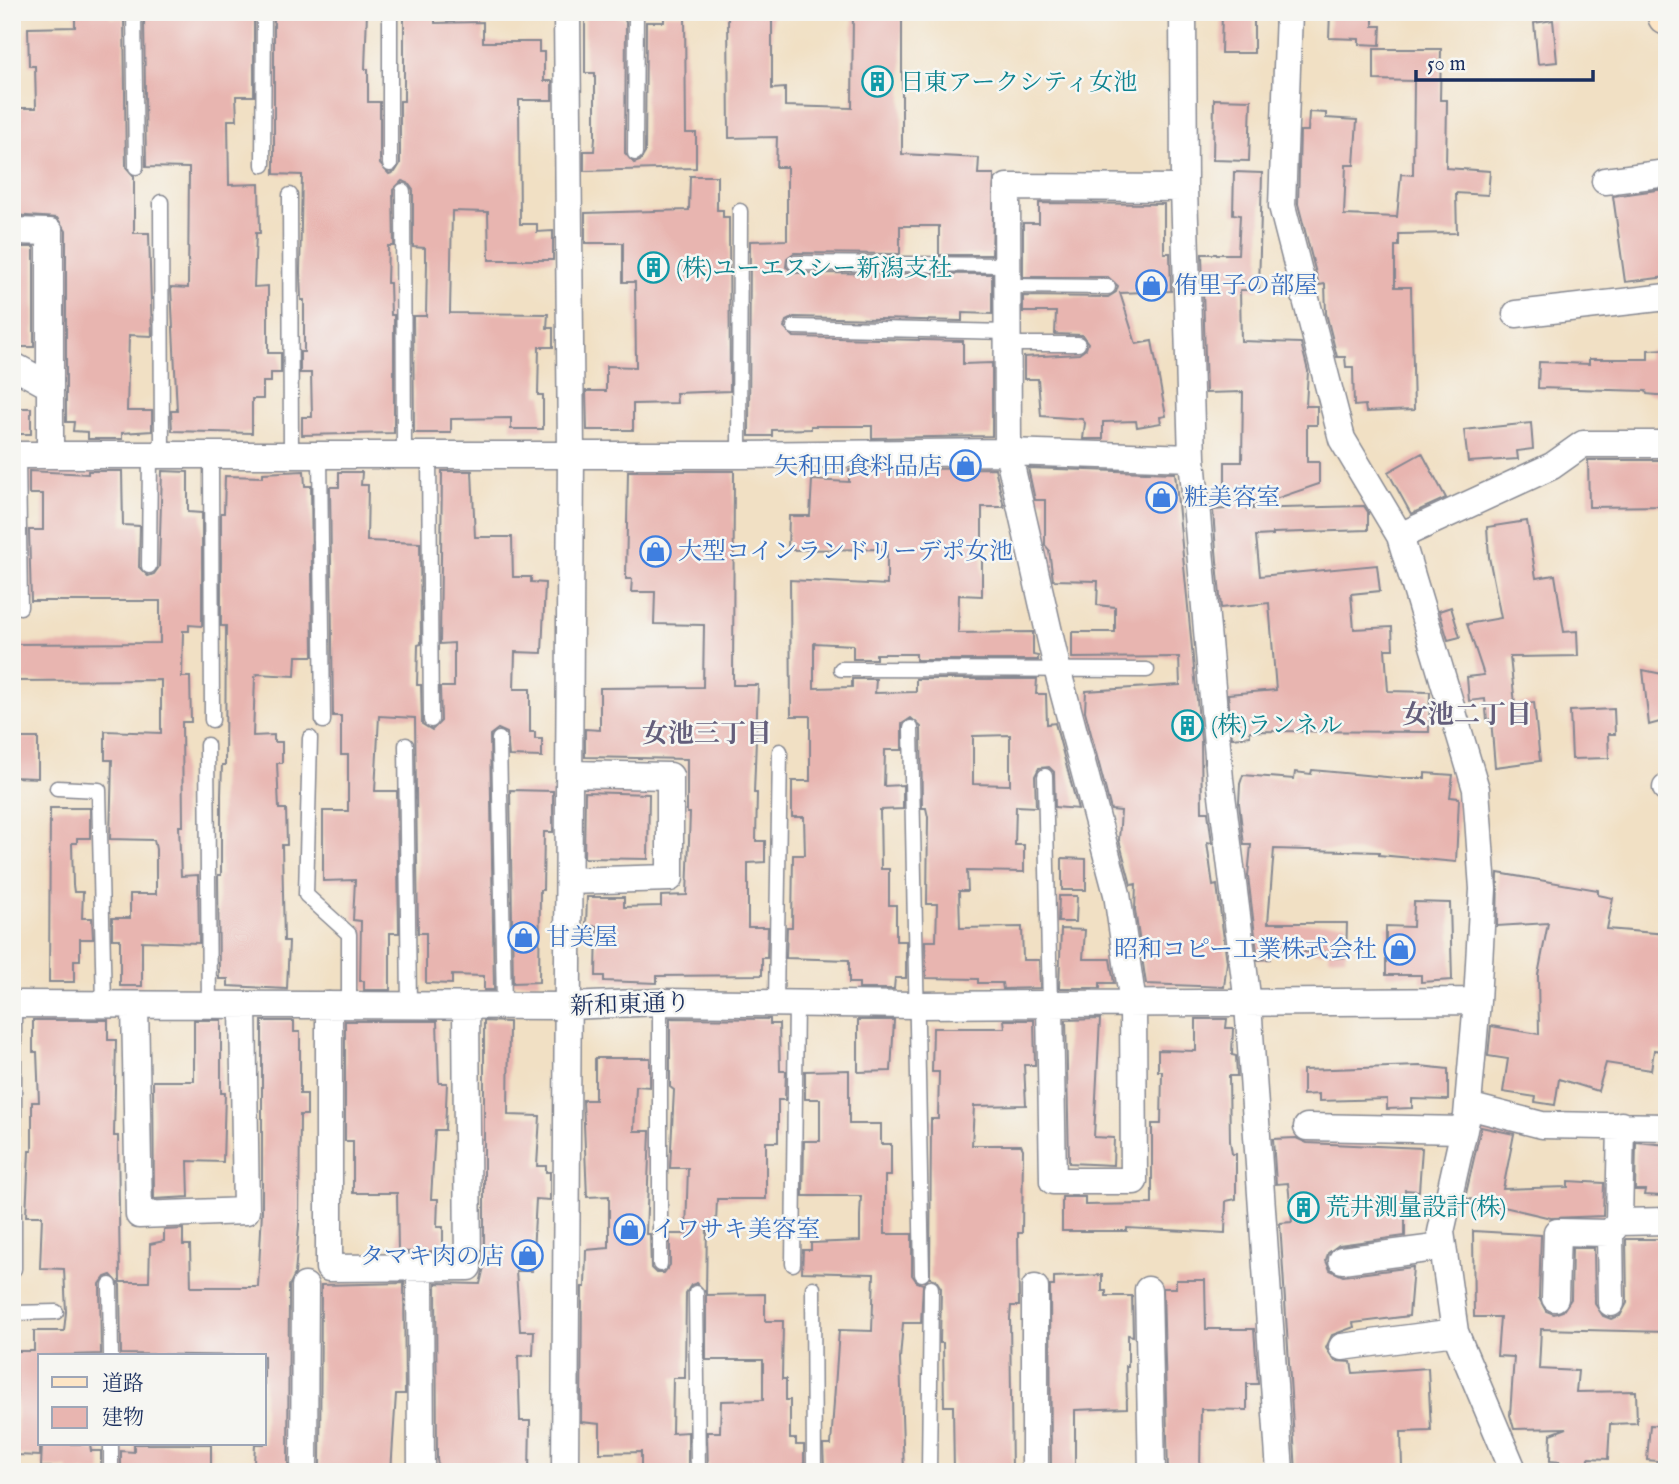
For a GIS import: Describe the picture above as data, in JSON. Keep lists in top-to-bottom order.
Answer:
{
  "streets": {
    "street": ["新和東通り"]
  },
  "districts": ["女池二丁目", "女池三丁目"],
  "places": {
    "building": [
      "日東アークシティ女池",
      "(株)ユーエスシー新潟支社",
      "(株)ランネル",
      "荒井測量設計(株)"
    ],
    "shop": [
      "侑里子の部屋",
      "矢和田食料品店",
      "粧美容室",
      "大型コインランドリーデポ女池",
      "甘美屋",
      "昭和コピー工業株式会社",
      "イワサキ美容室",
      "タマキ肉の店"
    ]
  },
  "legend": ["道路", "建物"],
  "scale_bar": "50 m"
}
